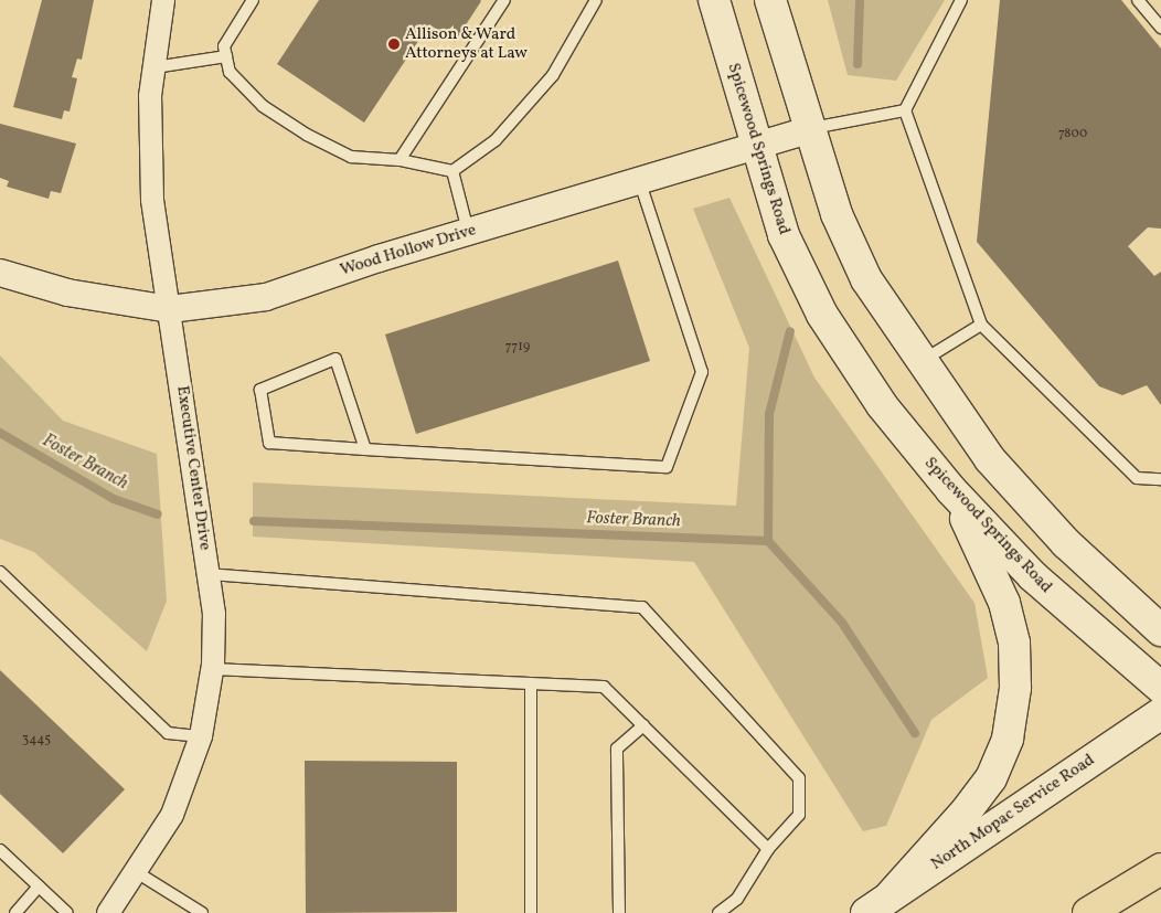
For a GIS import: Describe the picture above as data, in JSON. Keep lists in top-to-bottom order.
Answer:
{
  "streets": {
    "main road": ["Spicewood Springs Road", "North Mopac Service Road"],
    "street": ["Wood Hollow Drive", "Executive Center Drive"]
  },
  "crossings": [
    ["Spicewood Springs Road", "Wood Hollow Drive"],
    ["Wood Hollow Drive", "Executive Center Drive"]
  ],
  "water": ["Foster Branch"],
  "places": ["Allison & Ward Attorneys at Law"],
  "house_numbers": ["7800", "7719", "3445"]
}
